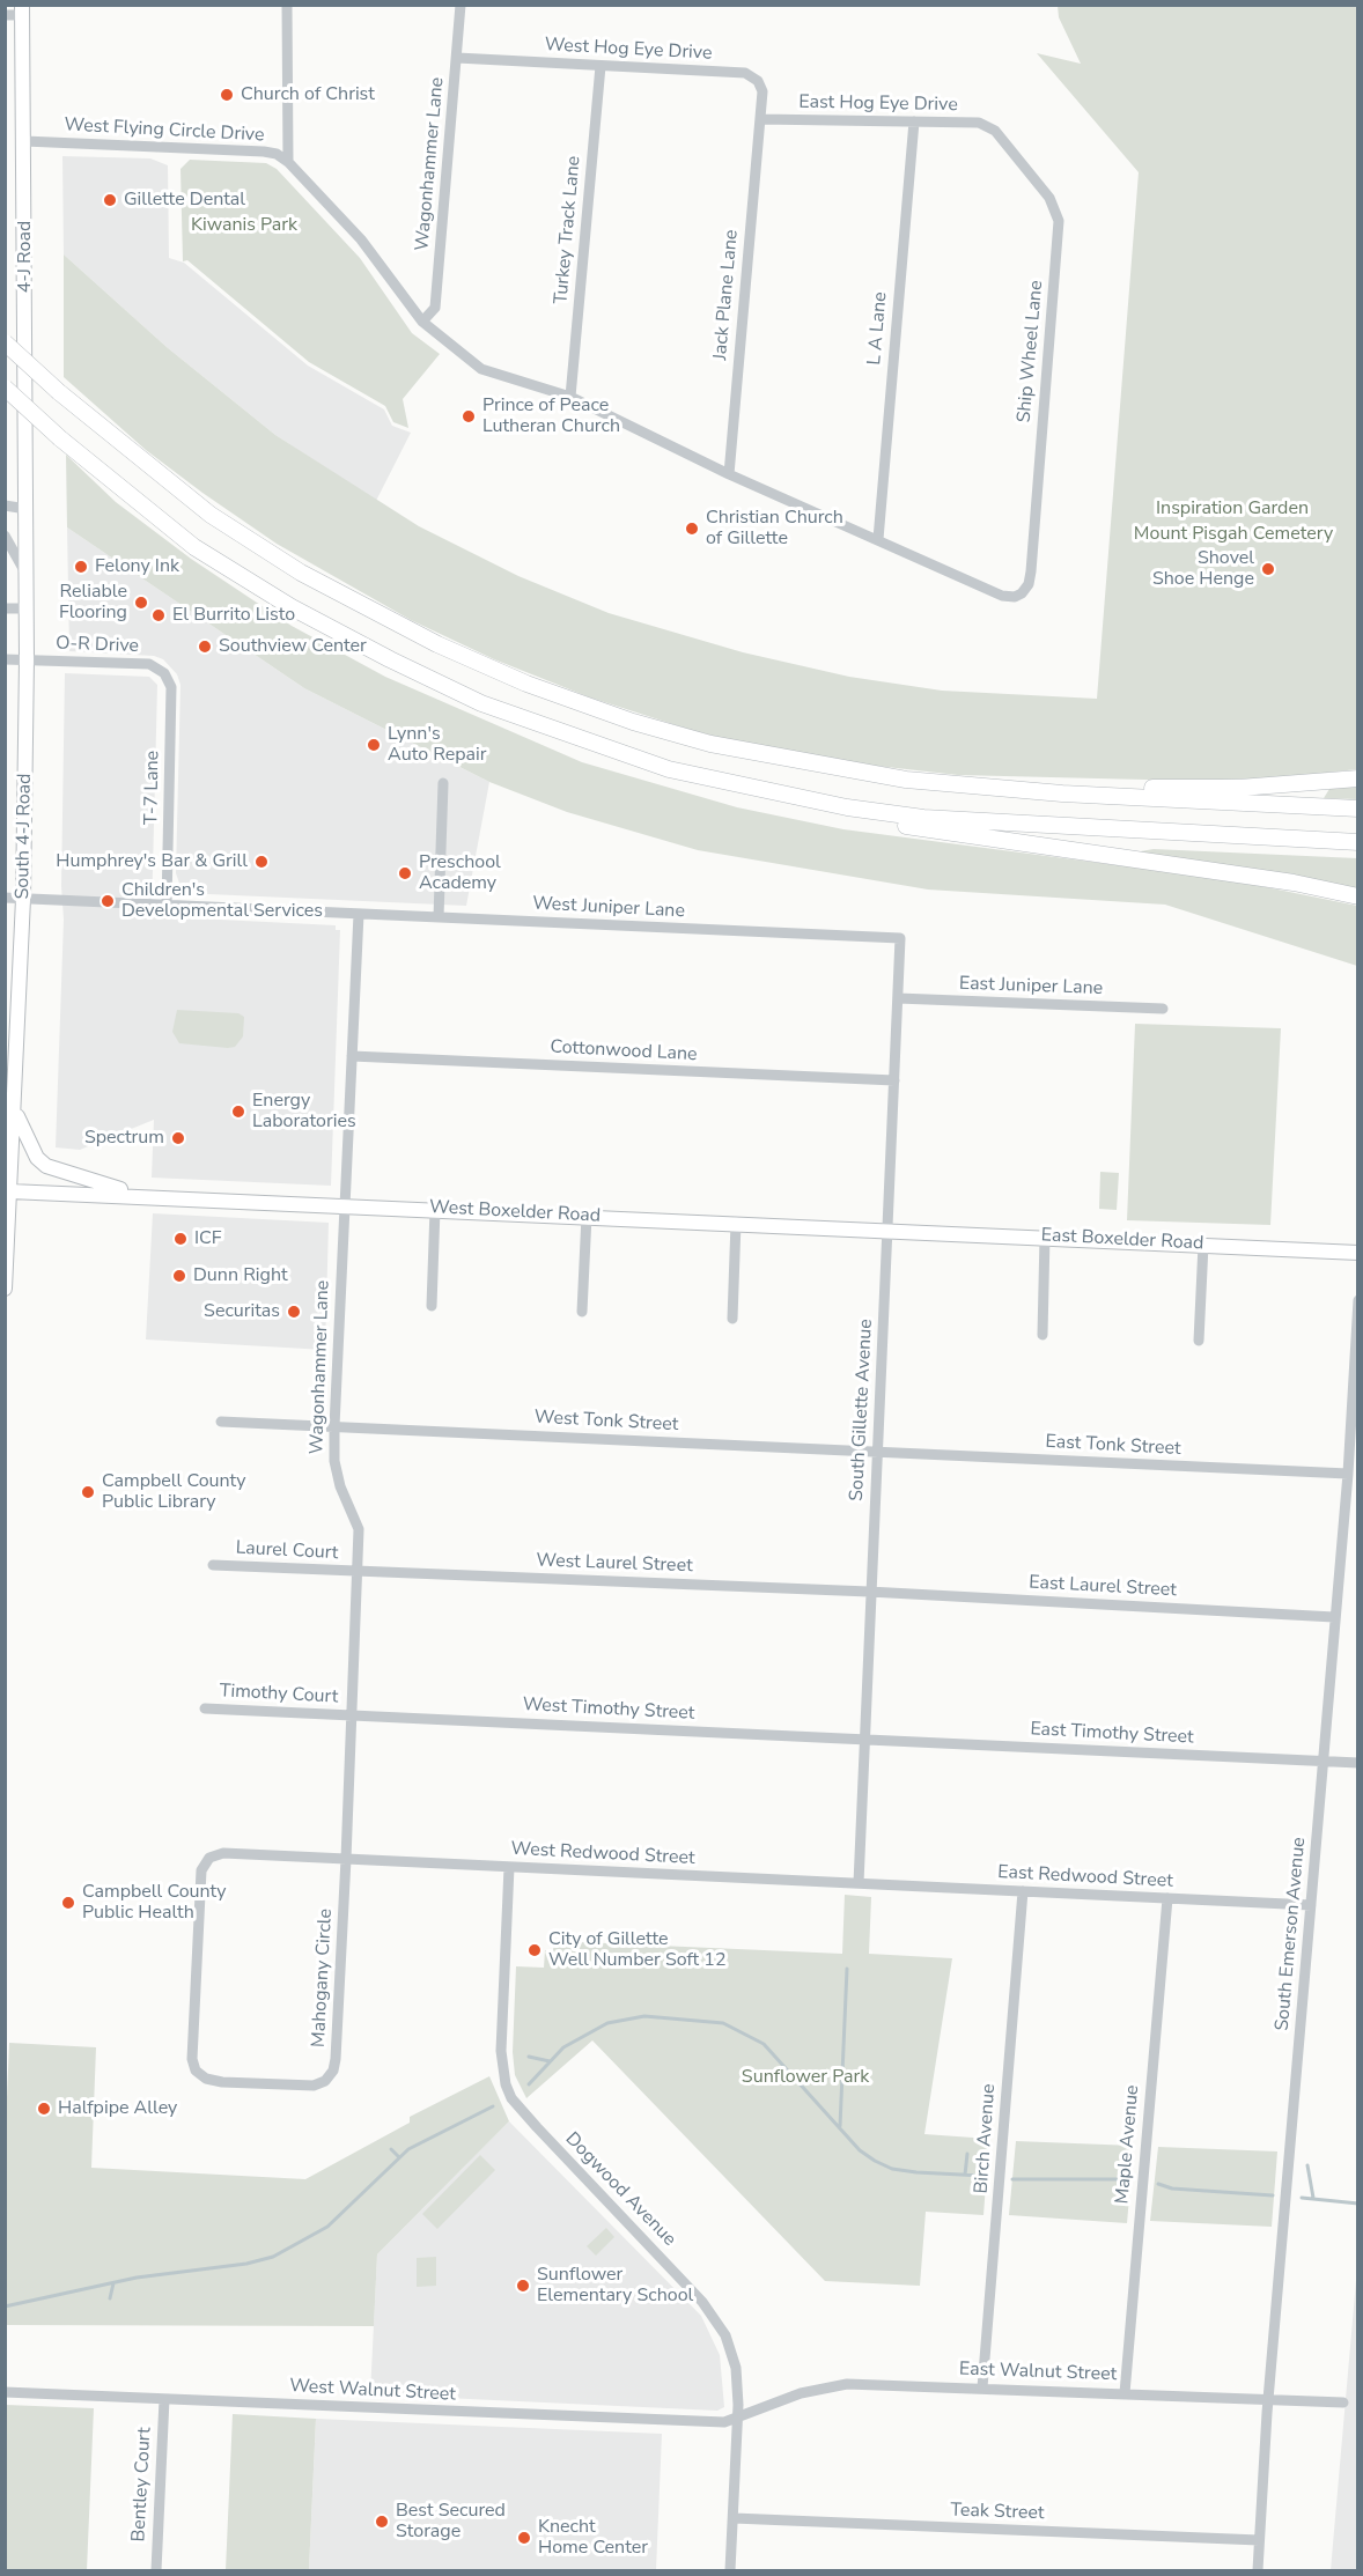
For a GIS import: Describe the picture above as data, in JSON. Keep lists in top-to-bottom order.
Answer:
{
  "streets": {
    "main road": [
      "4-J Road",
      "South 4-J Road",
      "West Boxelder Road",
      "East Boxelder Road"
    ],
    "street": [
      "West Hog Eye Drive",
      "East Hog Eye Drive",
      "West Flying Circle Drive",
      "Wagonhammer Lane",
      "Turkey Track Lane",
      "Jack Plane Lane",
      "L A Lane",
      "Ship Wheel Lane",
      "O-R Drive",
      "T-7 Lane",
      "West Juniper Lane",
      "East Juniper Lane",
      "Cottonwood Lane",
      "South Gillette Avenue",
      "West Tonk Street",
      "East Tonk Street",
      "Laurel Court",
      "West Laurel Street",
      "East Laurel Street",
      "Timothy Court",
      "West Timothy Street",
      "East Timothy Street",
      "West Redwood Street",
      "East Redwood Street",
      "South Emerson Avenue",
      "Mahogany Circle",
      "Birch Avenue",
      "Maple Avenue",
      "Dogwood Avenue",
      "East Walnut Street",
      "West Walnut Street",
      "Bentley Court",
      "Teak Street"
    ]
  },
  "crossings": [
    ["West Hog Eye Drive", "East Hog Eye Drive"],
    ["West Hog Eye Drive", "Wagonhammer Lane"],
    ["West Hog Eye Drive", "Turkey Track Lane"],
    ["West Hog Eye Drive", "Jack Plane Lane"],
    ["East Hog Eye Drive", "Jack Plane Lane"],
    ["East Hog Eye Drive", "L A Lane"],
    ["East Hog Eye Drive", "Ship Wheel Lane"],
    ["West Flying Circle Drive", "Wagonhammer Lane"],
    ["West Flying Circle Drive", "Turkey Track Lane"],
    ["West Flying Circle Drive", "4-J Road"],
    ["West Flying Circle Drive", "Jack Plane Lane"],
    ["West Flying Circle Drive", "L A Lane"],
    ["West Flying Circle Drive", "Ship Wheel Lane"],
    ["Wagonhammer Lane", "West Juniper Lane"],
    ["Wagonhammer Lane", "Cottonwood Lane"],
    ["Wagonhammer Lane", "West Boxelder Road"],
    ["Wagonhammer Lane", "West Tonk Street"],
    ["Wagonhammer Lane", "Laurel Court"],
    ["Wagonhammer Lane", "West Laurel Street"],
    ["Wagonhammer Lane", "Timothy Court"],
    ["Wagonhammer Lane", "West Timothy Street"],
    ["Wagonhammer Lane", "West Redwood Street"],
    ["Wagonhammer Lane", "Mahogany Circle"],
    ["4-J Road", "South 4-J Road"],
    ["O-R Drive", "T-7 Lane"],
    ["O-R Drive", "South 4-J Road"],
    ["T-7 Lane", "West Juniper Lane"],
    ["South 4-J Road", "West Juniper Lane"],
    ["West Juniper Lane", "South Gillette Avenue"],
    ["East Juniper Lane", "South Gillette Avenue"],
    ["Cottonwood Lane", "South Gillette Avenue"],
    ["West Boxelder Road", "East Boxelder Road"],
    ["West Boxelder Road", "South Gillette Avenue"],
    ["East Boxelder Road", "South Gillette Avenue"],
    ["South Gillette Avenue", "West Tonk Street"],
    ["South Gillette Avenue", "East Tonk Street"],
    ["South Gillette Avenue", "West Laurel Street"],
    ["South Gillette Avenue", "East Laurel Street"],
    ["South Gillette Avenue", "West Timothy Street"],
    ["South Gillette Avenue", "East Timothy Street"],
    ["South Gillette Avenue", "West Redwood Street"],
    ["South Gillette Avenue", "East Redwood Street"],
    ["West Tonk Street", "East Tonk Street"],
    ["East Tonk Street", "South Emerson Avenue"],
    ["Laurel Court", "West Laurel Street"],
    ["West Laurel Street", "East Laurel Street"],
    ["East Laurel Street", "South Emerson Avenue"],
    ["Timothy Court", "West Timothy Street"],
    ["West Timothy Street", "East Timothy Street"],
    ["East Timothy Street", "South Emerson Avenue"],
    ["West Redwood Street", "East Redwood Street"],
    ["West Redwood Street", "Mahogany Circle"],
    ["West Redwood Street", "Dogwood Avenue"],
    ["East Redwood Street", "South Emerson Avenue"],
    ["East Redwood Street", "Birch Avenue"],
    ["East Redwood Street", "Maple Avenue"],
    ["South Emerson Avenue", "East Walnut Street"],
    ["South Emerson Avenue", "Teak Street"],
    ["Birch Avenue", "East Walnut Street"],
    ["Maple Avenue", "East Walnut Street"],
    ["Dogwood Avenue", "East Walnut Street"],
    ["Dogwood Avenue", "West Walnut Street"],
    ["Dogwood Avenue", "Teak Street"],
    ["East Walnut Street", "West Walnut Street"],
    ["West Walnut Street", "Bentley Court"]
  ],
  "parks": [
    "Kiwanis Park",
    "Inspiration Garden",
    "Mount Pisgah Cemetery",
    "Sunflower Park"
  ],
  "places": [
    "Church of Christ",
    "Gillette Dental",
    "Prince of Peace Lutheran Church",
    "Christian Church of Gillette",
    "Felony Ink",
    "Shovel Shoe Henge",
    "Reliable Flooring",
    "El Burrito Listo",
    "Southview Center",
    "Lynn's Auto Repair",
    "Humphrey's Bar & Grill",
    "Preschool Academy",
    "Children's Developmental Services",
    "Energy Laboratories",
    "Spectrum",
    "ICF",
    "Dunn Right",
    "Securitas",
    "Campbell County Public Library",
    "Campbell County Public Health",
    "City of Gillette Well Number Soft 12",
    "Halfpipe Alley",
    "Sunflower Elementary School",
    "Best Secured Storage",
    "Knecht Home Center"
  ]
}
